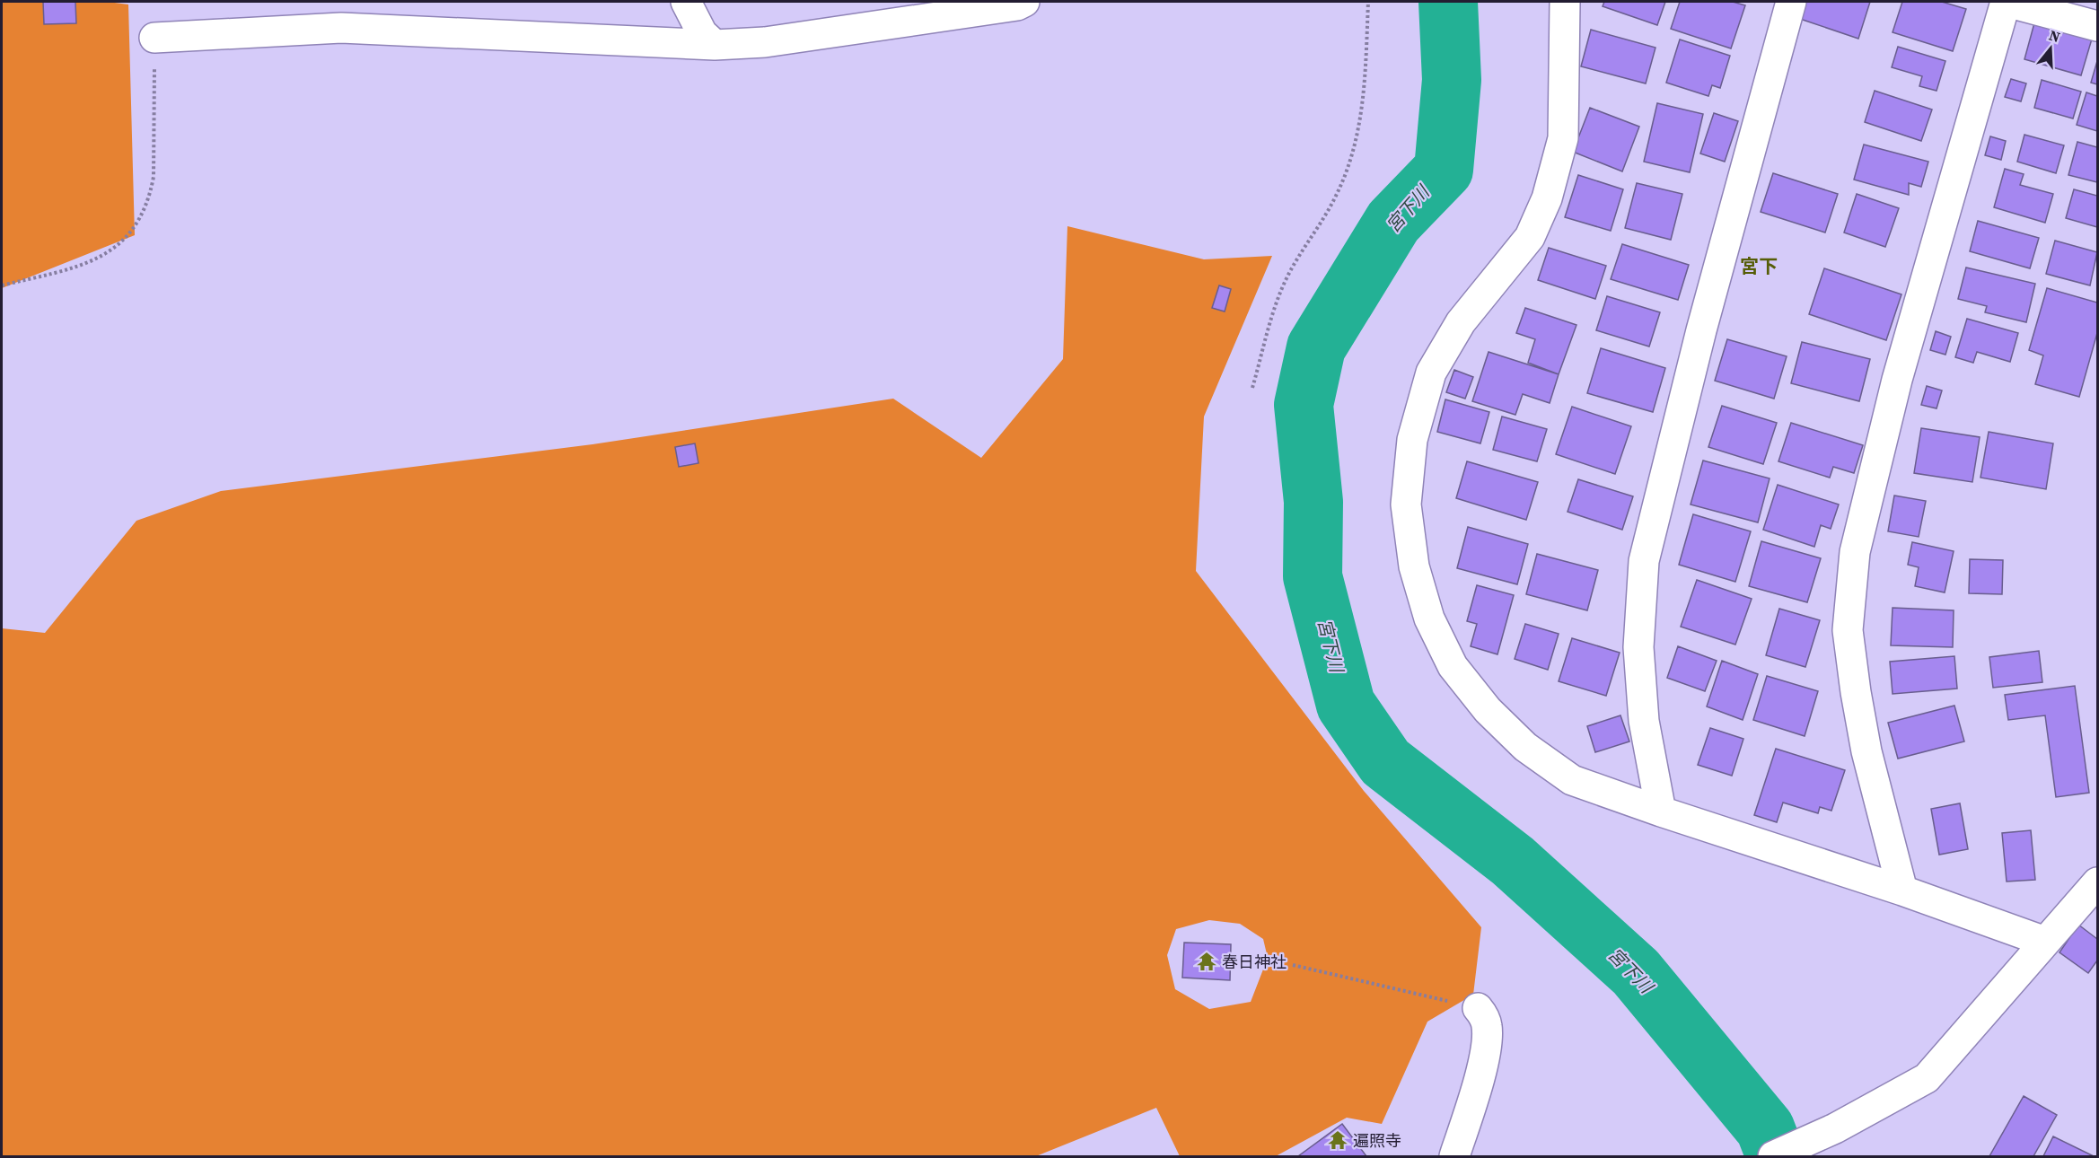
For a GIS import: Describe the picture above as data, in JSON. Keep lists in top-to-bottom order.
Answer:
{
  "districts": ["宮下"],
  "water": ["宮下川"],
  "places": {
    "temple": ["春日神社", "遍照寺"]
  },
  "north": "top"
}
